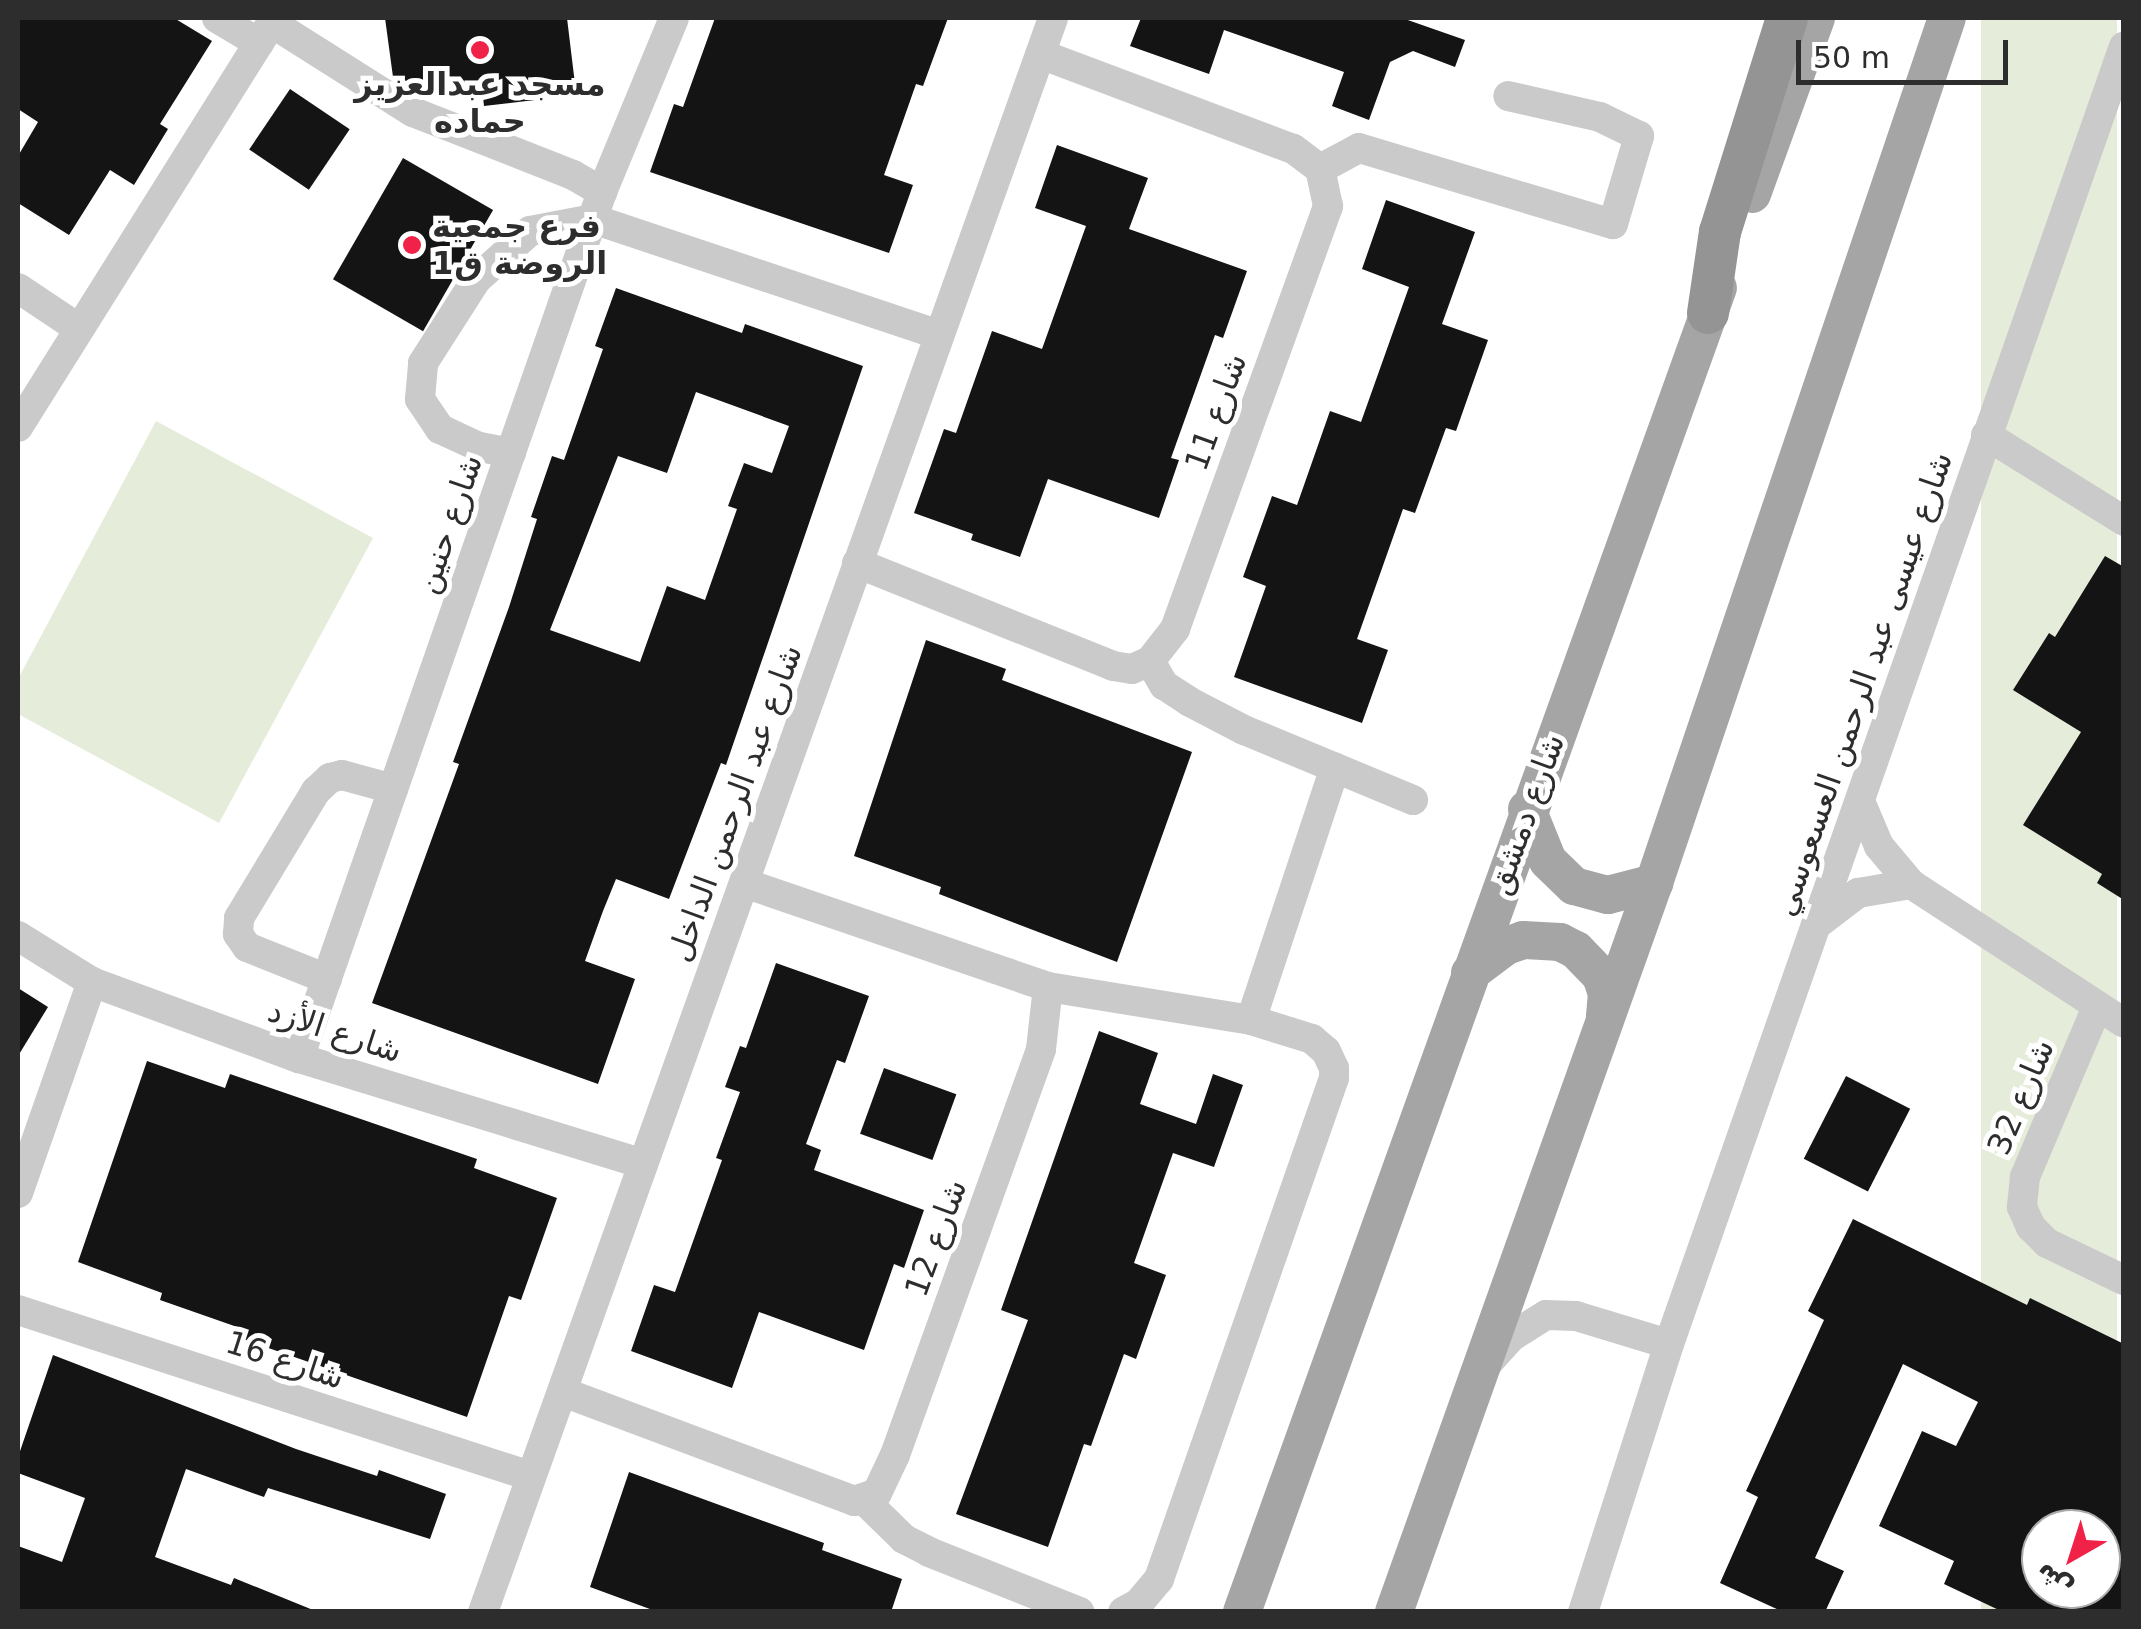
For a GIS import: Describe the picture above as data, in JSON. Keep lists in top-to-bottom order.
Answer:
{
  "streets": {
    "main road": ["شارع دمشق"],
    "street": [
      "شارع 11",
      "شارع حنين",
      "شارع عيسى عبد الرحمن العسعوسي",
      "شارع عبد الرحمن الداخل",
      "شارع الأزد",
      "شارع 32",
      "شارع 12",
      "شارع 16"
    ]
  },
  "crossings": [
    ["شارع حنين", "شارع الأزد"],
    ["شارع عيسى عبد الرحمن العسعوسي", "شارع 32"],
    ["شارع عبد الرحمن الداخل", "شارع الأزد"],
    ["شارع عبد الرحمن الداخل", "شارع 16"]
  ],
  "places": ["مسجد عبدالعزيز حماده", "فرع جمعية الروضة ق1"],
  "scale_bar": "50 m",
  "north": "bottom left"
}
